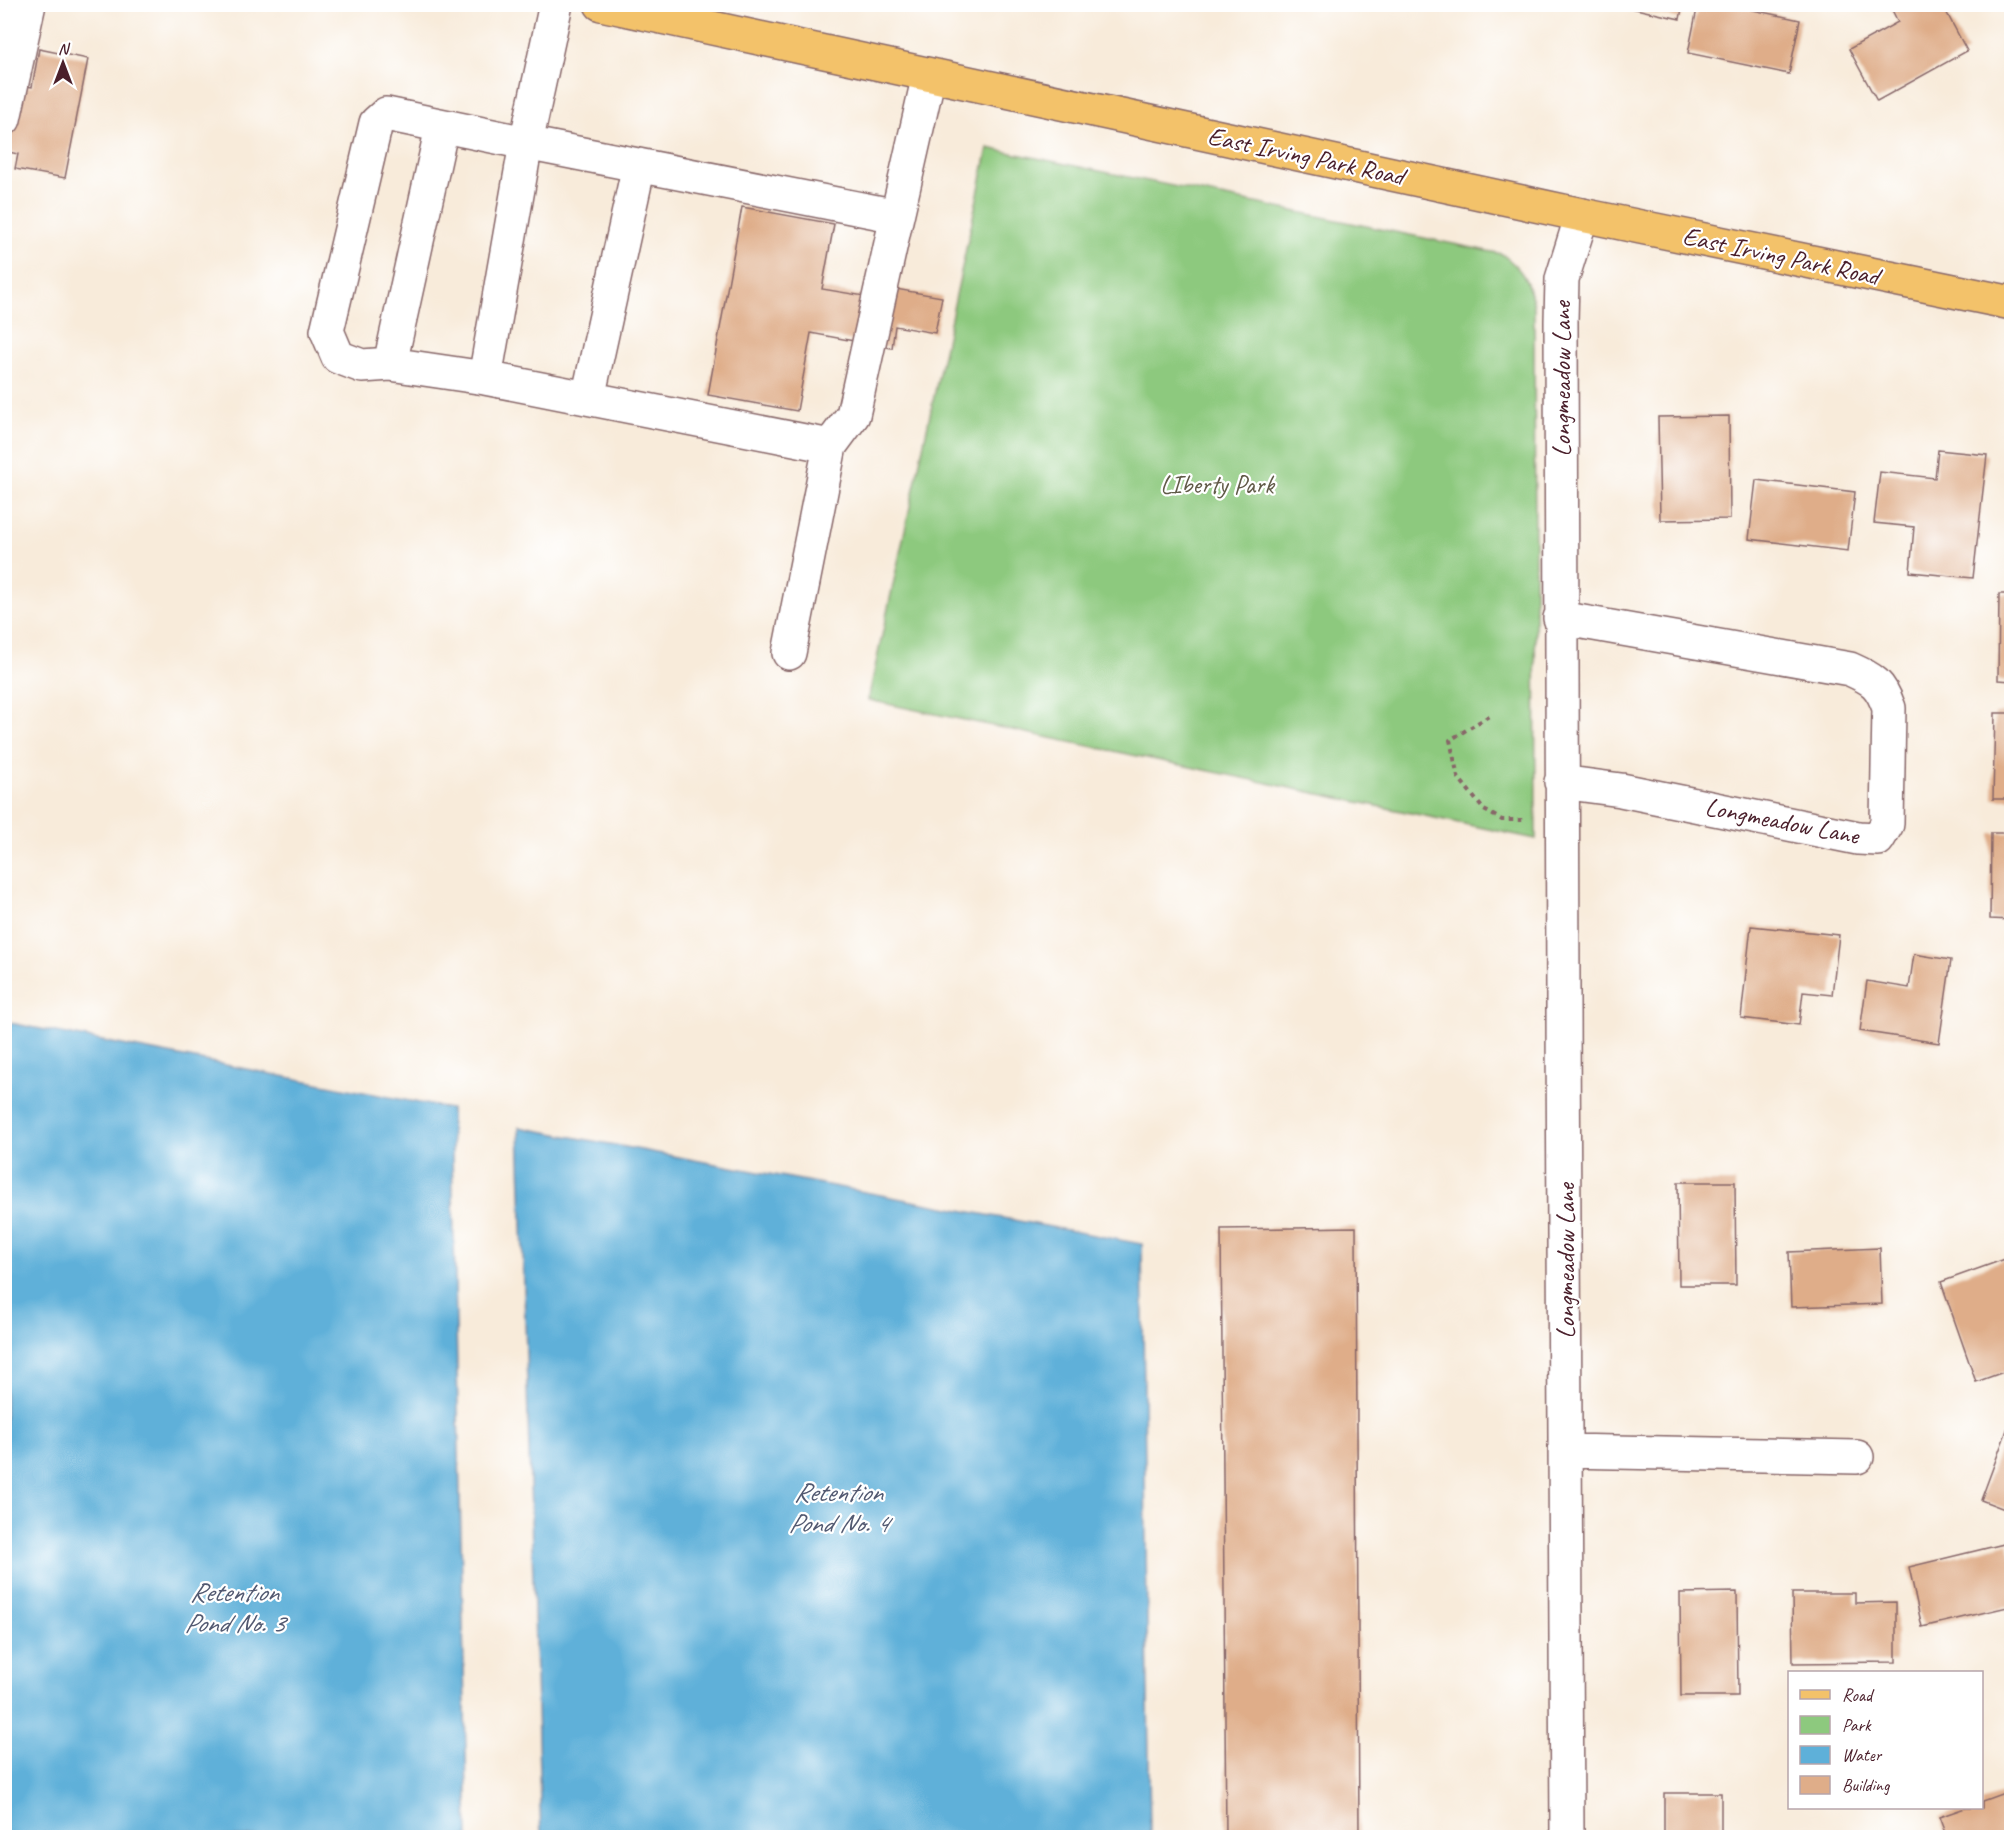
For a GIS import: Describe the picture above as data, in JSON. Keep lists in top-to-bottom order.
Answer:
{
  "streets": {
    "main road": ["East Irving Park Road"],
    "street": ["Longmeadow Lane"]
  },
  "crossings": [
    ["East Irving Park Road", "Longmeadow Lane"]
  ],
  "water": ["Retention Pond No. 4", "Retention Pond No. 3"],
  "parks": ["LIberty Park"],
  "legend": [
    "Road",
    "Park",
    "Water",
    "Building"
  ],
  "north": "top"
}
